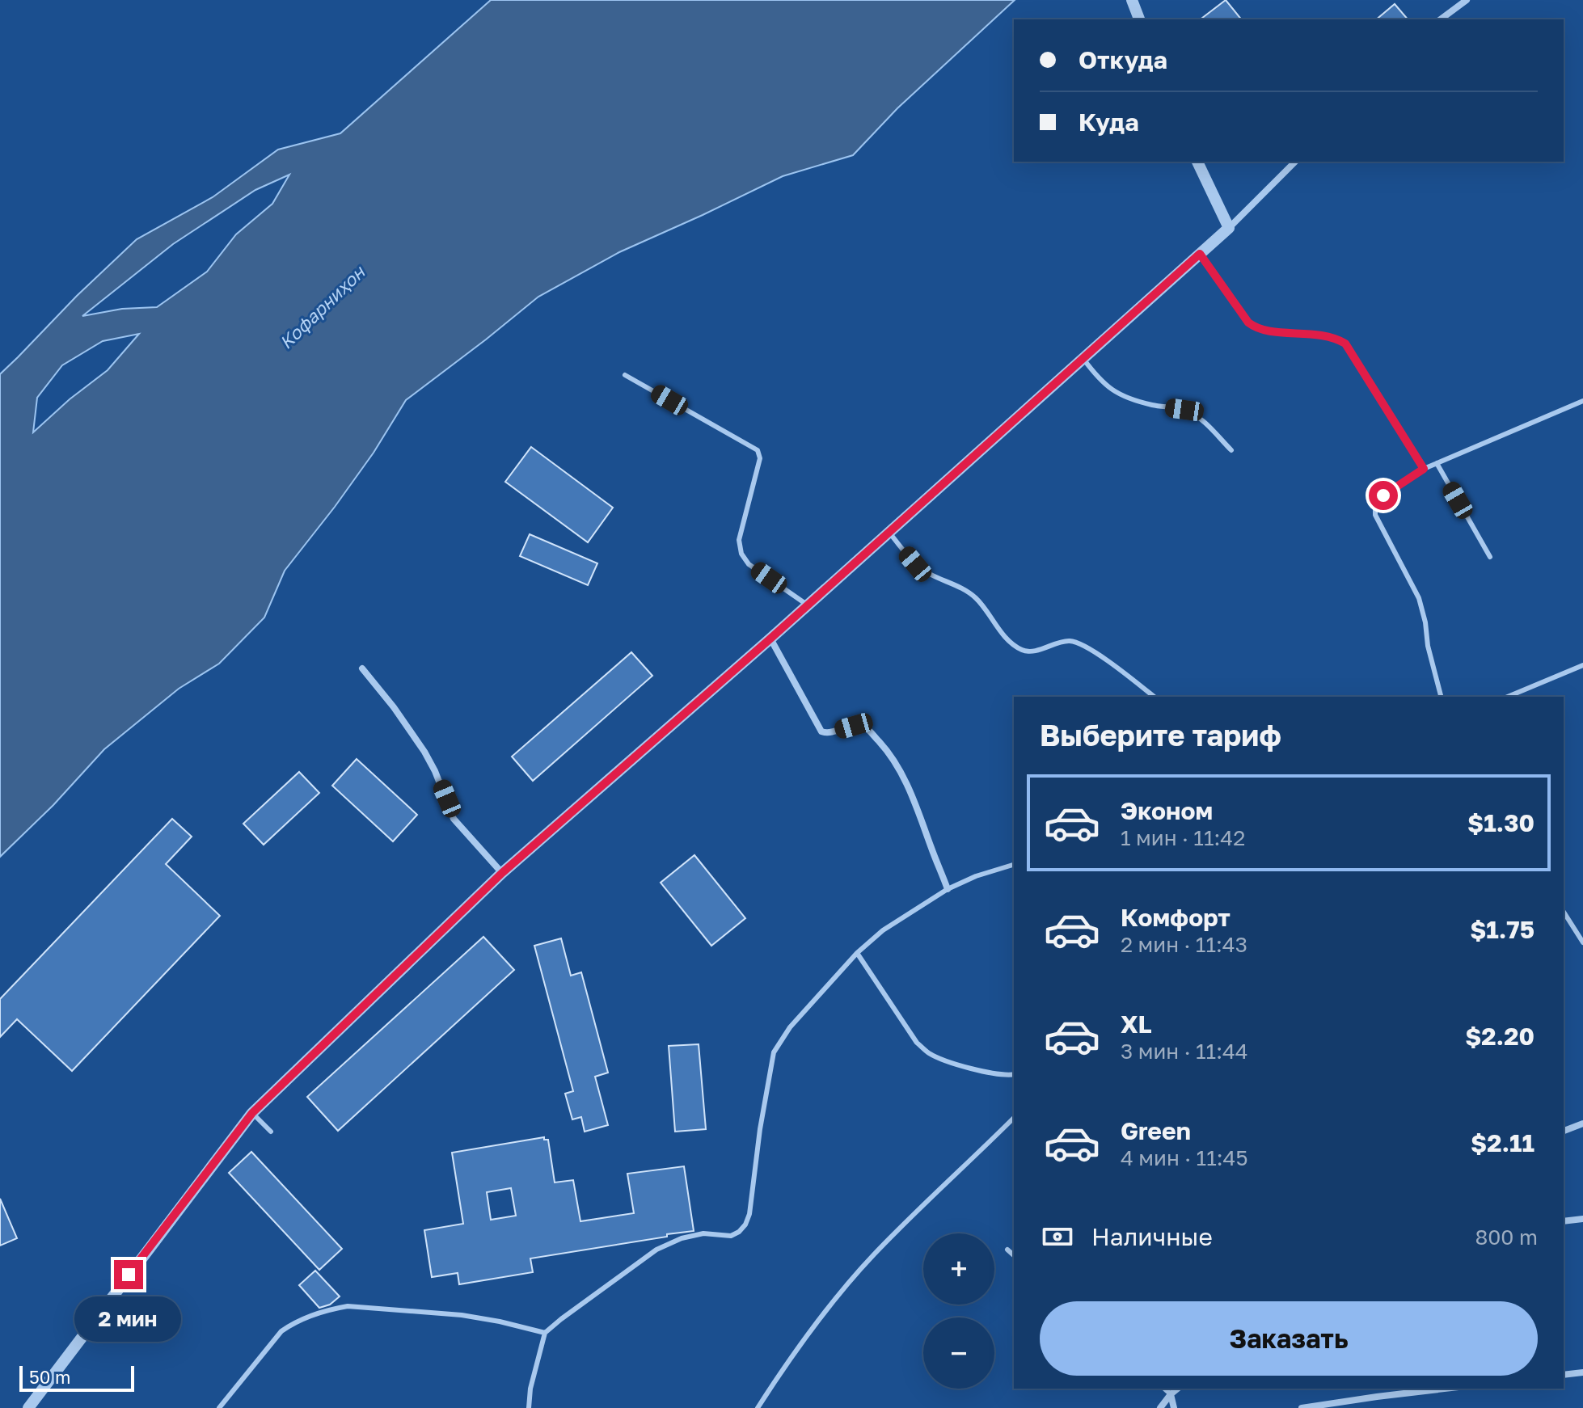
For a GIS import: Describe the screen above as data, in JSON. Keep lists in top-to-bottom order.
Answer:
{
  "water": ["Кофарниҳон"],
  "scale_bar": "50 m",
  "page": {
    "banner": ["Откуда", "Куда"],
    "heading": "Выберите тариф",
    "list": [
      {
        "name": "Эконом",
        "note": "1 мин · 11:42",
        "value": "$1.30"
      },
      {
        "name": "Комфорт",
        "note": "2 мин · 11:43",
        "value": "$1.75"
      },
      {
        "name": "XL",
        "note": "3 мин · 11:44",
        "value": "$2.20"
      },
      {
        "name": "Green",
        "note": "4 мин · 11:45",
        "value": "$2.11"
      }
    ],
    "pay": ["Наличные", "800 m"],
    "map_buttons": ["+", "−"],
    "buttons": "Заказать",
    "bubble": "2 мин",
    "scale": "50 m"
  }
}
